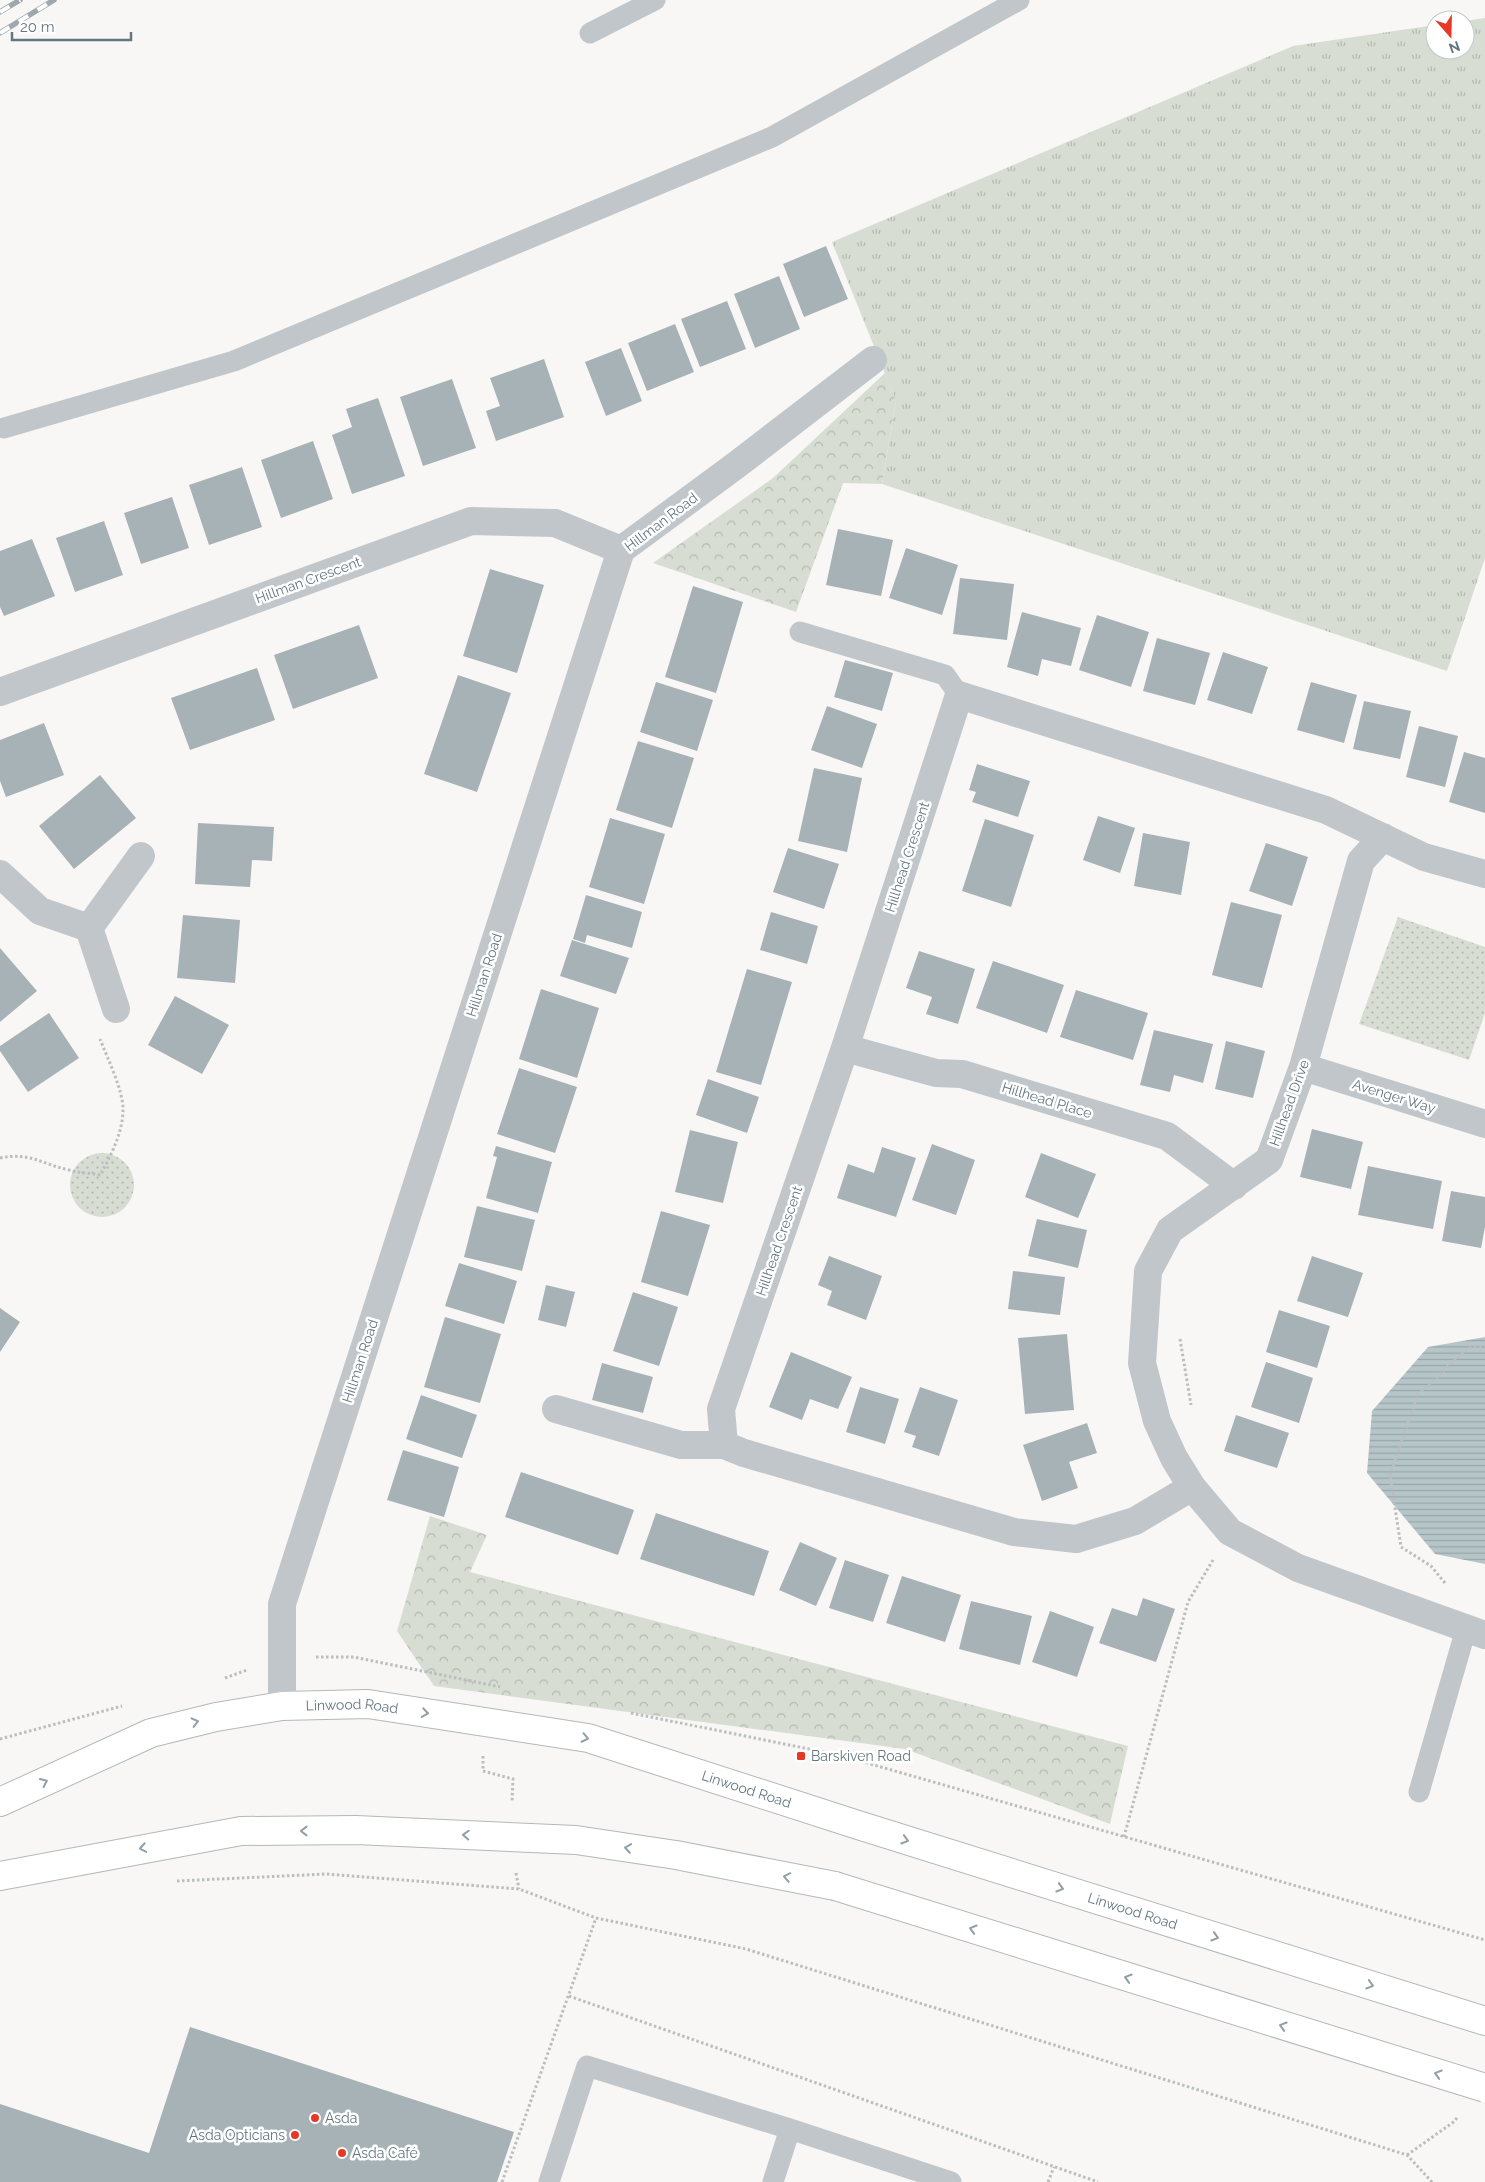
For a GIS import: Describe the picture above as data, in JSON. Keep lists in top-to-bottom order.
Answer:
{
  "streets": {
    "main road": ["Linwood Road"],
    "street": [
      "Hillman Road",
      "Hillman Crescent",
      "Hillhead Crescent",
      "Avenger Way",
      "Hillhead Place",
      "Hillhead Drive"
    ]
  },
  "crossings": [
    ["Hillman Road", "Hillman Crescent"],
    ["Hillman Road", "Linwood Road"],
    ["Hillhead Crescent", "Hillhead Place"],
    ["Avenger Way", "Hillhead Drive"],
    ["Hillhead Place", "Hillhead Drive"]
  ],
  "places": {
    "transit": ["Barskiven Road"],
    "other": ["Asda", "Asda Opticians", "Asda Café"]
  },
  "scale_bar": "20 m",
  "north": "bottom"
}
